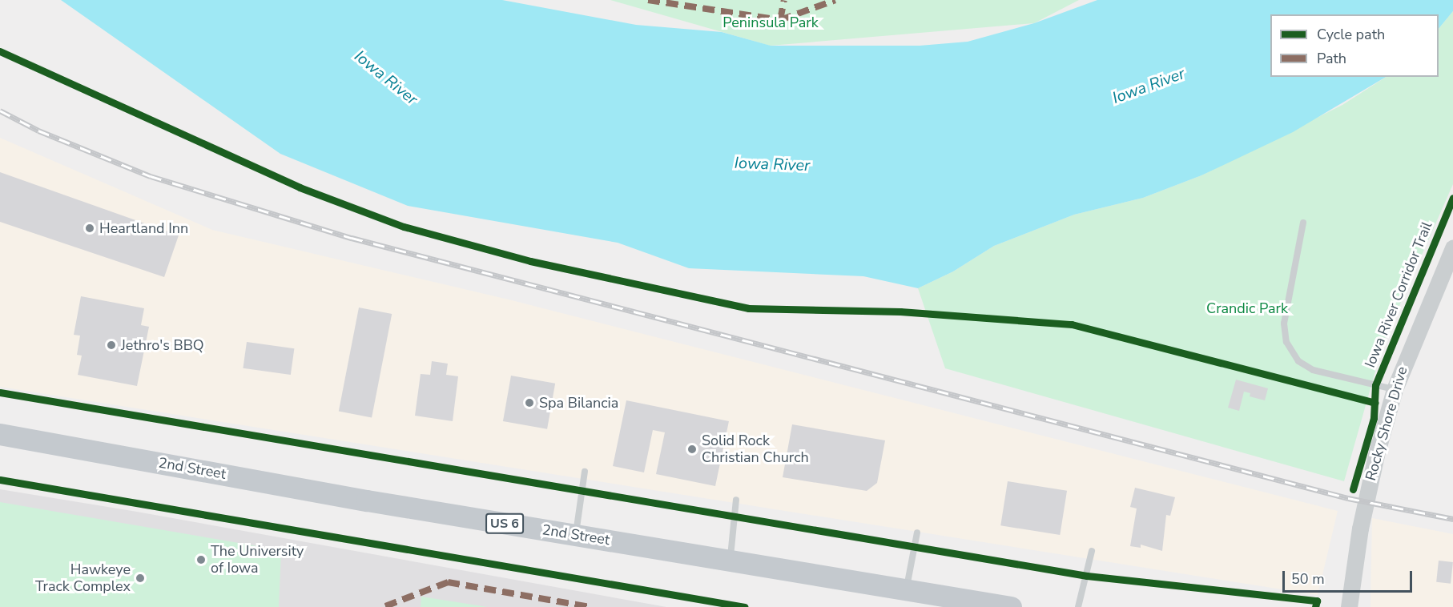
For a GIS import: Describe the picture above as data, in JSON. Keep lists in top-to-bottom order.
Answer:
{
  "streets": {
    "main road": ["2nd Street", "US 6"],
    "street": ["Rocky Shore Drive"],
    "cycle path": ["Iowa River Corridor Trail"]
  },
  "water": ["Iowa River"],
  "parks": ["Peninsula Park", "Crandic Park"],
  "places": [
    "Heartland Inn",
    "Jethro's BBQ",
    "Spa Bilancia",
    "Solid Rock Christian Church",
    "The University of Iowa",
    "Hawkeye Track Complex"
  ],
  "legend": ["Cycle path", "Path"],
  "scale_bar": "50 m"
}
